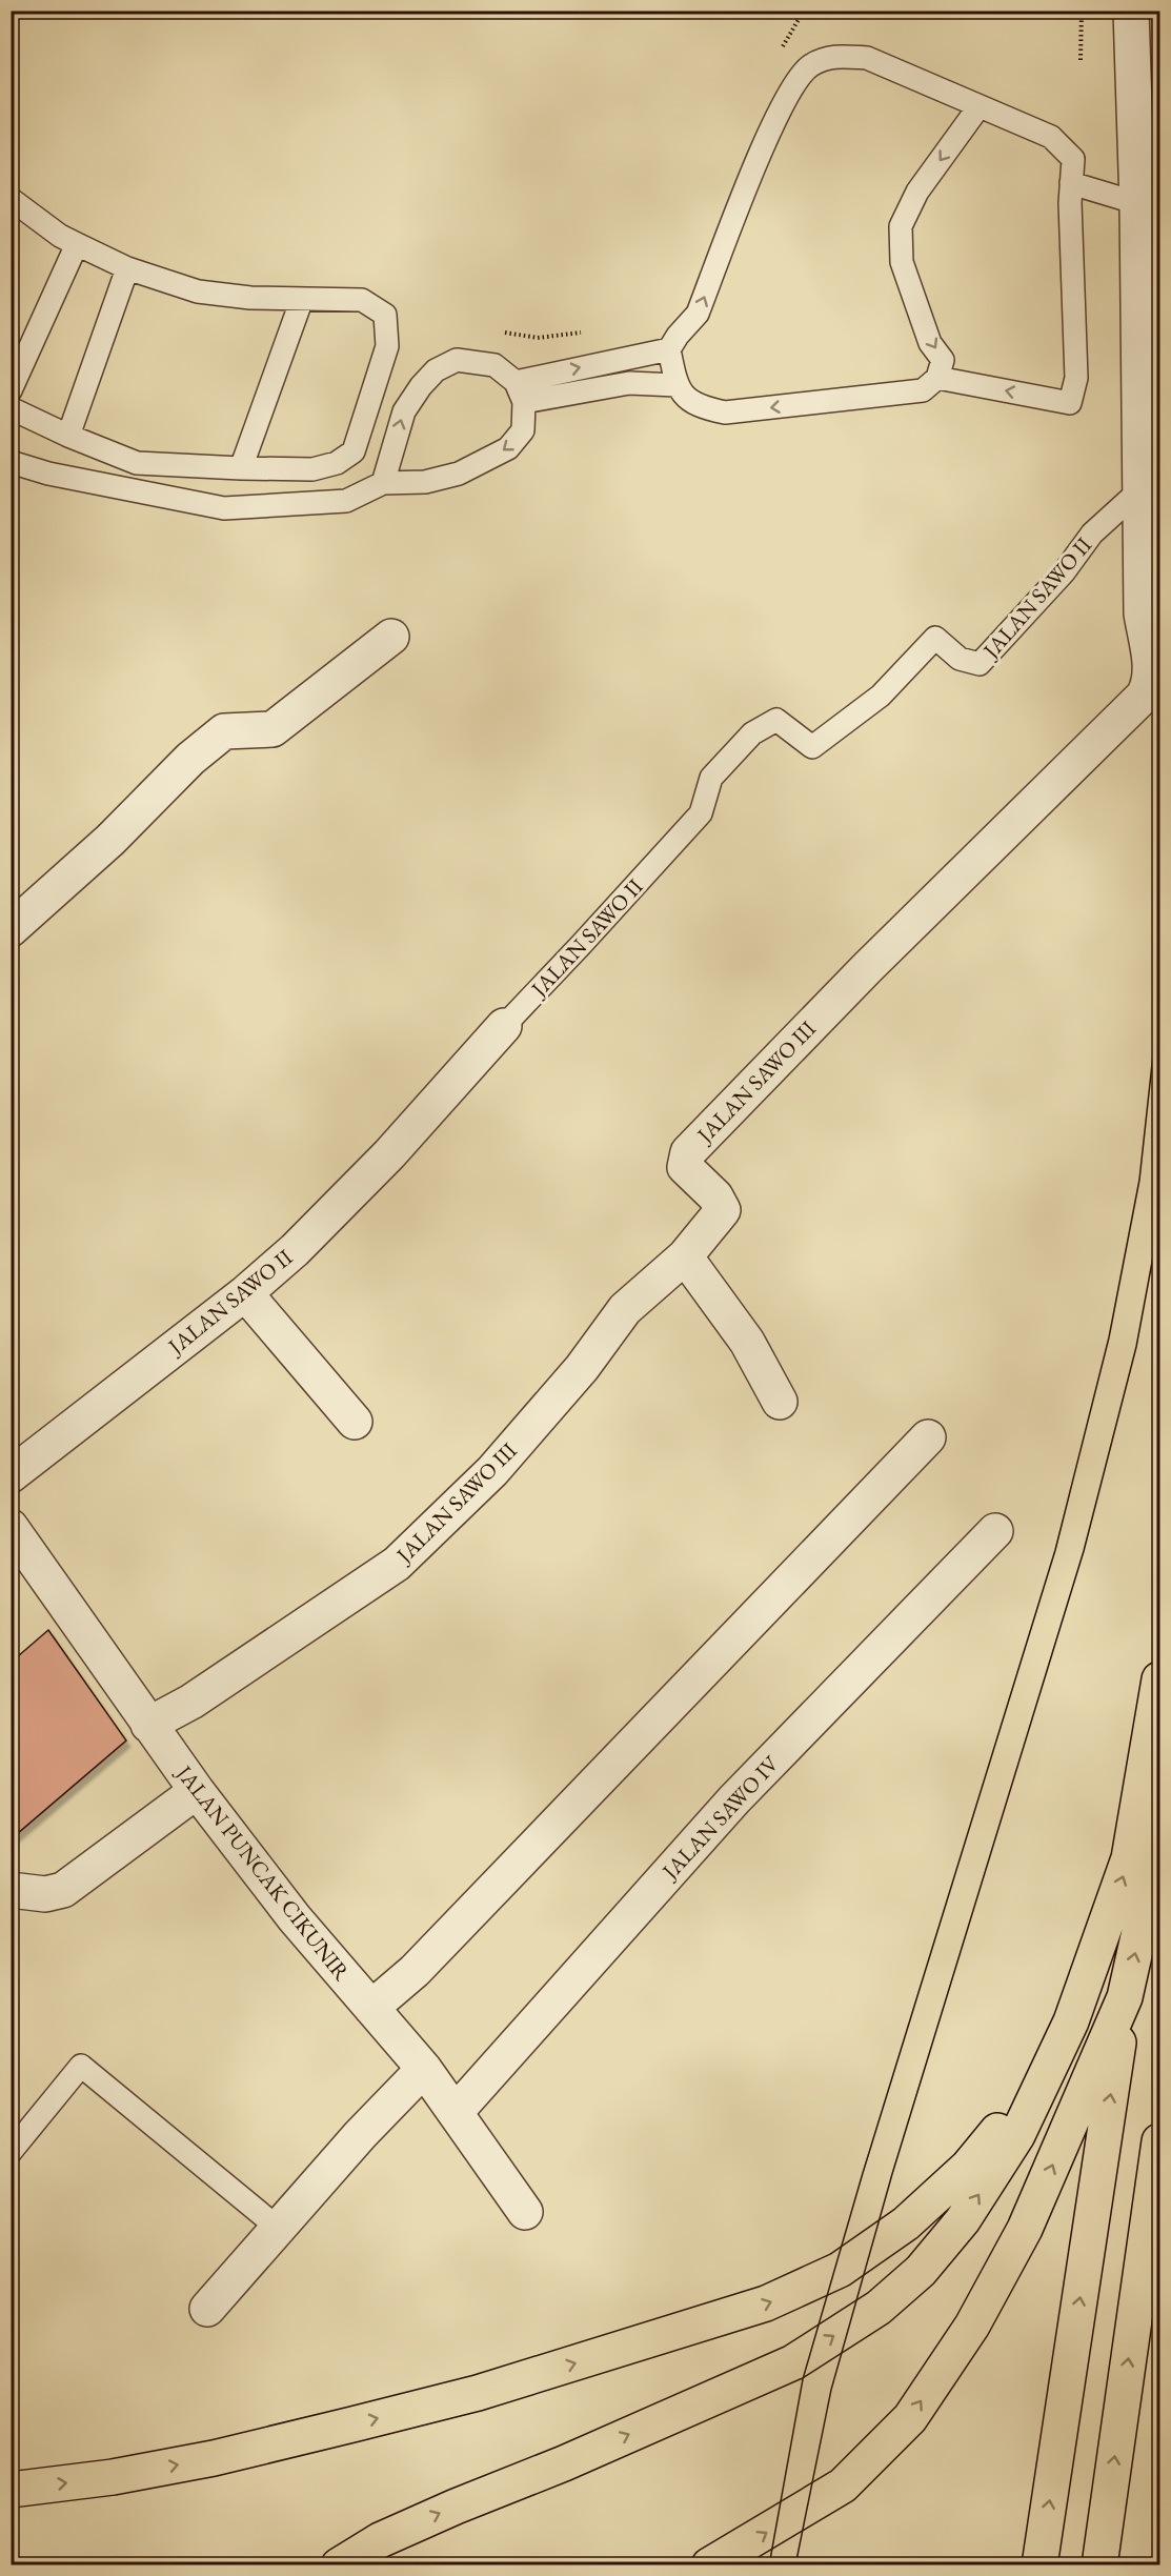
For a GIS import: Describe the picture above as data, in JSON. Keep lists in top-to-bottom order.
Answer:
{
  "streets": {
    "street": [
      "JALAN SAWO II",
      "JALAN SAWO III",
      "JALAN SAWO IV",
      "JALAN PUNCAK CIKUNIR"
    ]
  },
  "crossings": [
    ["JALAN SAWO II", "JALAN SAWO III"],
    ["JALAN SAWO III", "JALAN PUNCAK CIKUNIR"],
    ["JALAN SAWO IV", "JALAN PUNCAK CIKUNIR"]
  ]
}
